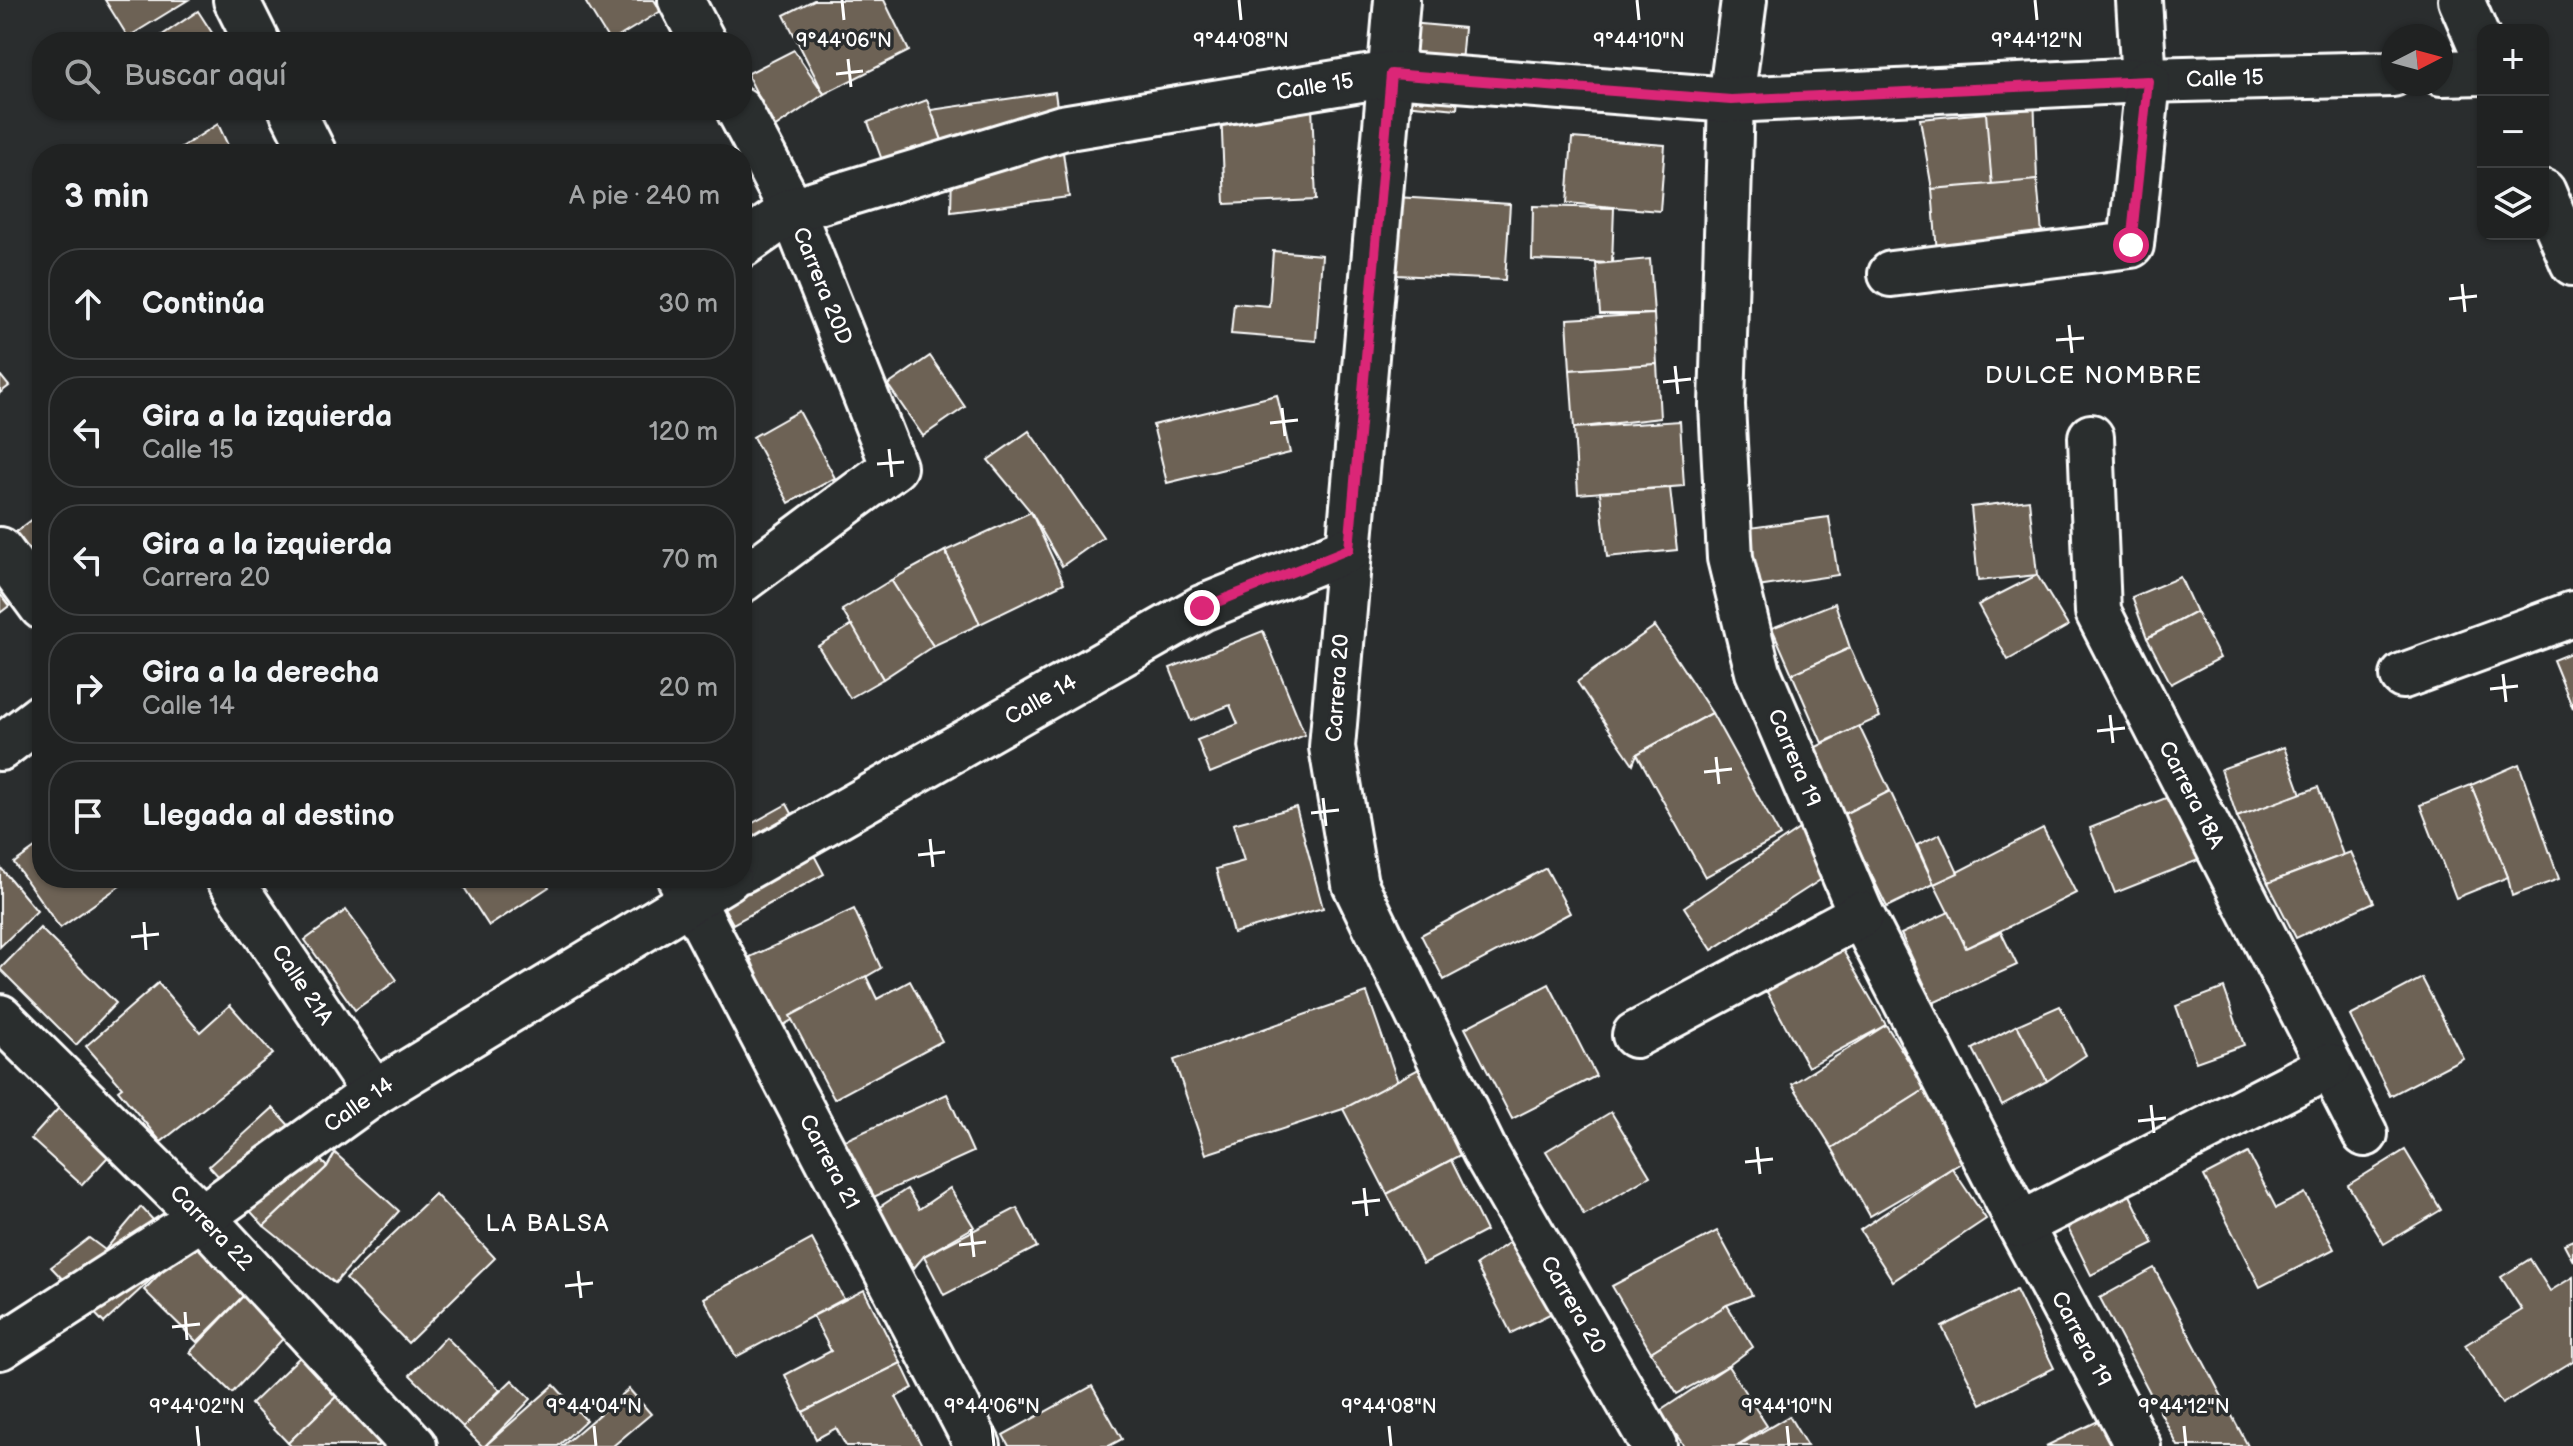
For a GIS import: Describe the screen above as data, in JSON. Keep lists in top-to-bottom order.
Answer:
{
  "streets": {
    "street": [
      "Calle 15",
      "Carrera 20D",
      "Carrera 20",
      "Calle 14",
      "Carrera 19",
      "Carrera 18A",
      "Calle 21A",
      "Carrera 21",
      "Carrera 22"
    ]
  },
  "crossings": [
    ["Calle 15", "Carrera 20D"],
    ["Calle 15", "Carrera 20"],
    ["Calle 15", "Carrera 19"],
    ["Carrera 20", "Calle 14"],
    ["Calle 14", "Calle 21A"],
    ["Calle 14", "Carrera 22"]
  ],
  "districts": ["DULCE NOMBRE", "LA BALSA"],
  "north": "right",
  "page": {
    "map_buttons": ["+", "−"],
    "search": "Buscar aquí",
    "heading": ["3 min", "A pie · 240 m"],
    "list": [
      ["Continúa", "30 m"],
      ["Gira a la izquierda", "Calle 15", "120 m"],
      ["Gira a la izquierda", "Carrera 20", "70 m"],
      ["Gira a la derecha", "Calle 14", "20 m"],
      "Llegada al destino"
    ]
  },
  "coordinates": [
    "9°44'06\"N",
    "9°44'08\"N",
    "9°44'10\"N",
    "9°44'12\"N",
    "9°44'02\"N",
    "9°44'04\"N"
  ]
}
